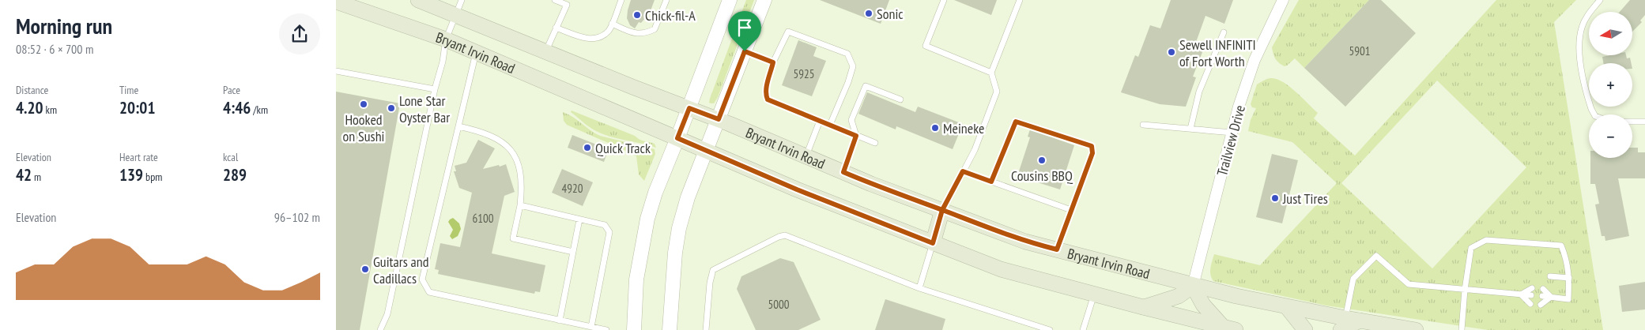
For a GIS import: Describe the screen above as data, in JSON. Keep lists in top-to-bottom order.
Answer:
{
  "streets": {
    "main road": ["Bryant Irvin Road"],
    "street": ["Trailview Drive"]
  },
  "crossings": [
    ["Bryant Irvin Road", "Trailview Drive"]
  ],
  "places": [
    "Sonic",
    "Chick-fil-A",
    "Sewell INFINITI of Fort Worth",
    "Hooked on Sushi",
    "Lone Star Oyster Bar",
    "Meineke",
    "Quick Track",
    "Cousins BBQ",
    "Just Tires",
    "Guitars and Cadillacs"
  ],
  "house_numbers": [
    "5901",
    "5925",
    "4920",
    "6100",
    "5000"
  ],
  "north": "left",
  "page": {
    "heading": ["Morning run", "08:52 · 6 × 700 m"],
    "map_buttons": ["+", "−"],
    "stats": [
      ["Distance", "4.20 km"],
      ["Time", "20:01"],
      ["Pace", "4:46 /km"],
      ["Elevation", "42 m"],
      ["Heart rate", "139 bpm"],
      ["kcal", "289"]
    ],
    "chart": ["Elevation", "96–102 m"]
  }
}
